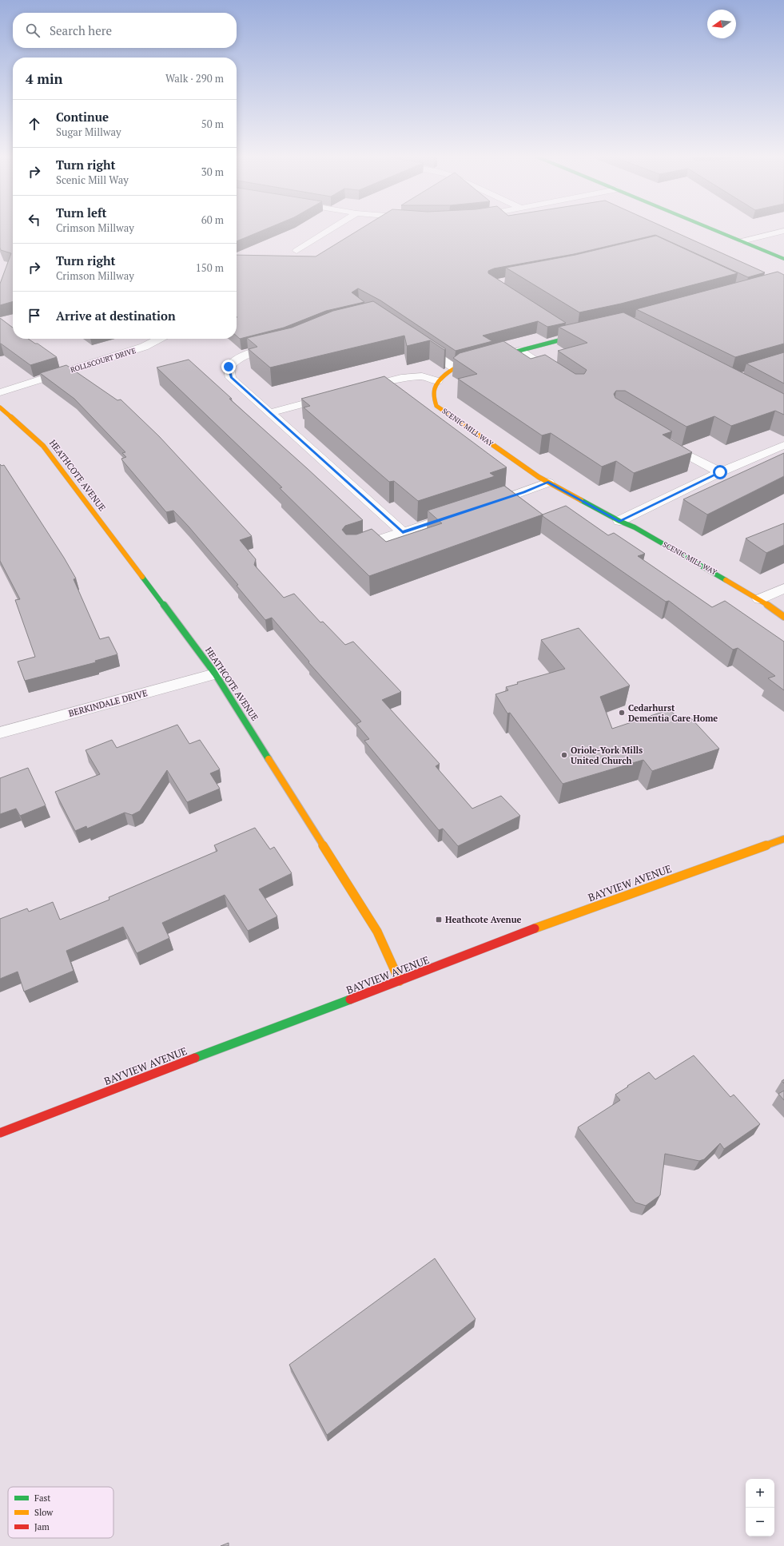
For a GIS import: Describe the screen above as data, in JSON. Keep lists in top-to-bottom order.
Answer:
{
  "streets": {
    "street": [
      "ROLLSCOURT DRIVE",
      "SCENIC MILL WAY",
      "HEATHCOTE AVENUE",
      "BERKINDALE DRIVE",
      "BAYVIEW AVENUE"
    ]
  },
  "crossings": [
    ["HEATHCOTE AVENUE", "BERKINDALE DRIVE"],
    ["HEATHCOTE AVENUE", "BAYVIEW AVENUE"]
  ],
  "places": {
    "other": ["Cedarhurst Dementia Care Home", "Oriole-York Mills United Church"],
    "transit": ["Heathcote Avenue"]
  },
  "legend": ["Fast", "Slow", "Jam"],
  "north": "left",
  "page": {
    "search": "Search here",
    "heading": ["4 min", "Walk · 290 m"],
    "list": [
      ["Continue", "Sugar Millway", "50 m"],
      ["Turn right", "Scenic Mill Way", "30 m"],
      ["Turn left", "Crimson Millway", "60 m"],
      ["Turn right", "Crimson Millway", "150 m"],
      "Arrive at destination"
    ],
    "map_buttons": ["+", "−"]
  }
}
